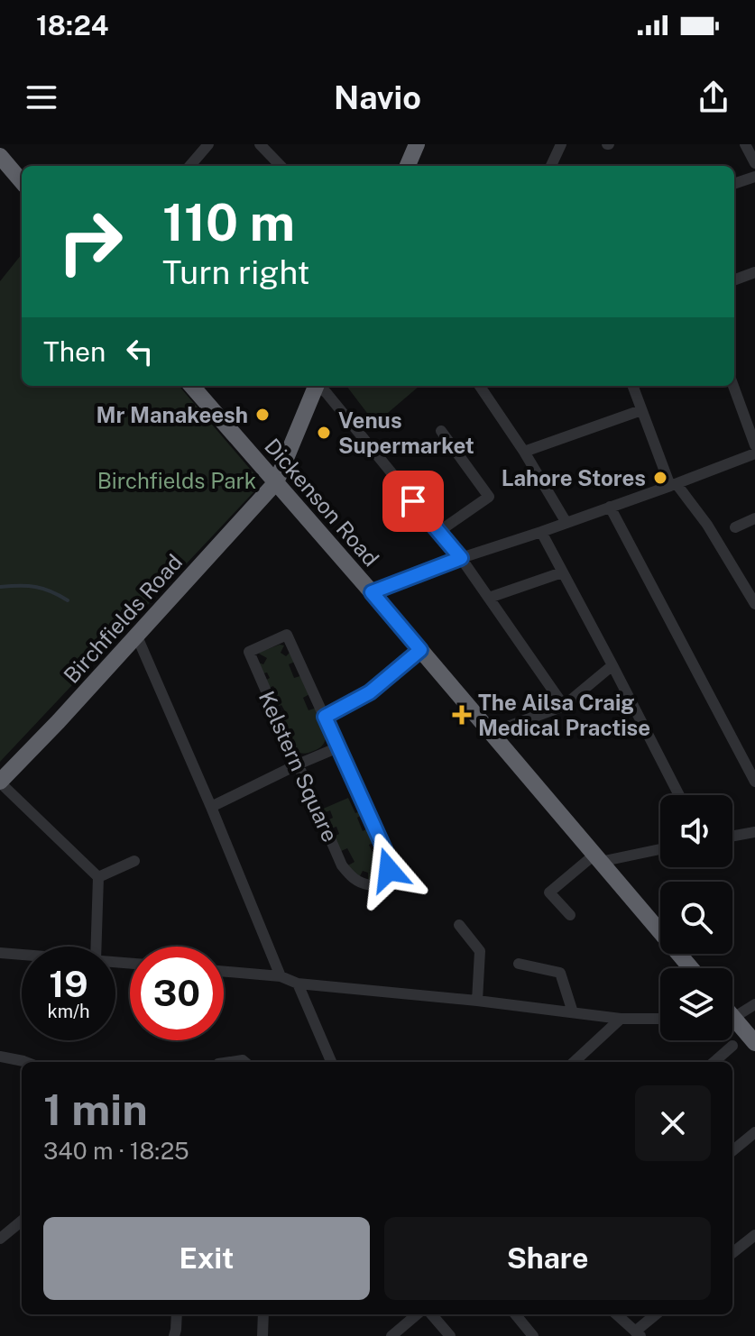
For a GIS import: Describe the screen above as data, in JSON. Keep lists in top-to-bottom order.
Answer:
{
  "streets": {
    "highway": ["Dickenson Road", "Birchfields Road"],
    "street": ["Kelstern Square"]
  },
  "crossings": [
    ["Dickenson Road", "Birchfields Road"]
  ],
  "parks": ["Birchfields Park"],
  "places": {
    "other": ["Mr Manakeesh", "Venus Supermarket", "Lahore Stores"],
    "health": ["The Ailsa Craig Medical Practise"]
  },
  "page": {
    "status": "18:24",
    "header": "Navio",
    "turn": ["110 m", "Turn right"],
    "then": "Then",
    "speed": "19 km/h",
    "limit": "30",
    "heading": ["1 min", "340 m · 18:25"],
    "buttons": ["Exit", "Share"]
  }
}
